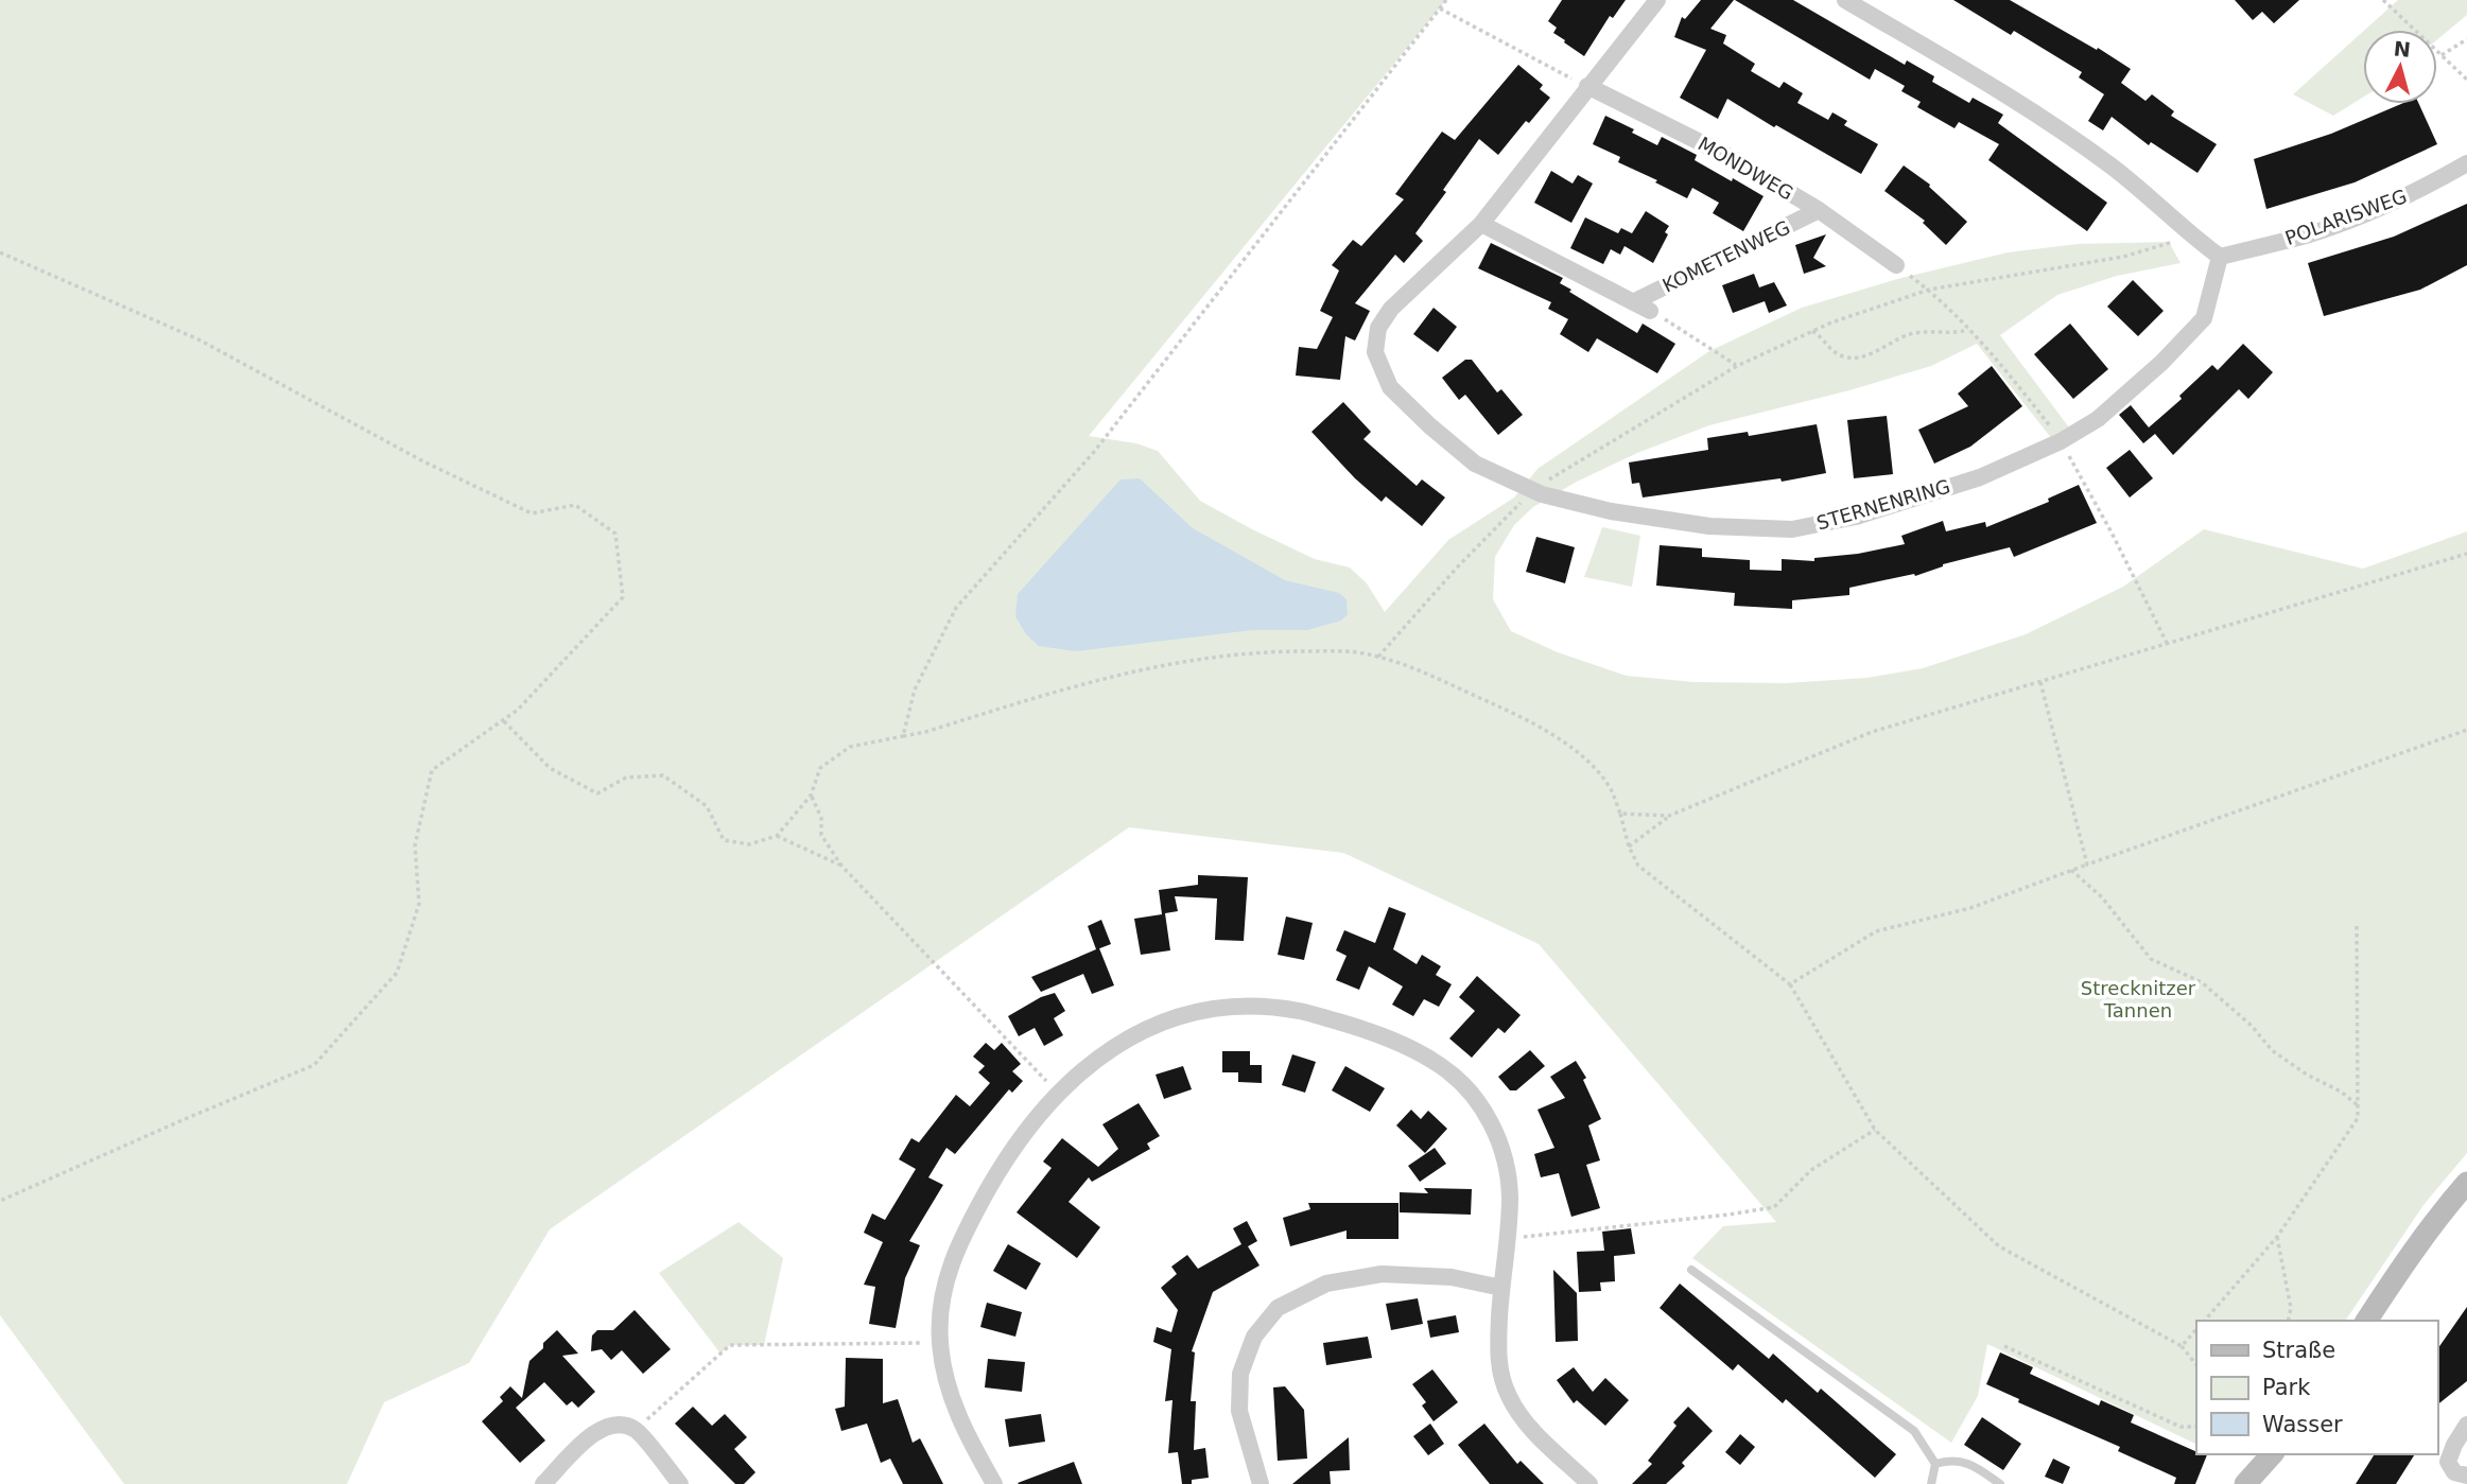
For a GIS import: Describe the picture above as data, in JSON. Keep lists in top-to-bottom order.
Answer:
{
  "streets": {
    "street": [
      "MONDWEG",
      "POLARISWEG",
      "KOMETENWEG",
      "STERNENRING"
    ]
  },
  "crossings": [
    ["MONDWEG", "KOMETENWEG"],
    ["MONDWEG", "STERNENRING"],
    ["POLARISWEG", "STERNENRING"],
    ["KOMETENWEG", "STERNENRING"]
  ],
  "parks": ["Strecknitzer Tannen"],
  "legend": ["Straße", "Park", "Wasser"],
  "north": "top"
}
